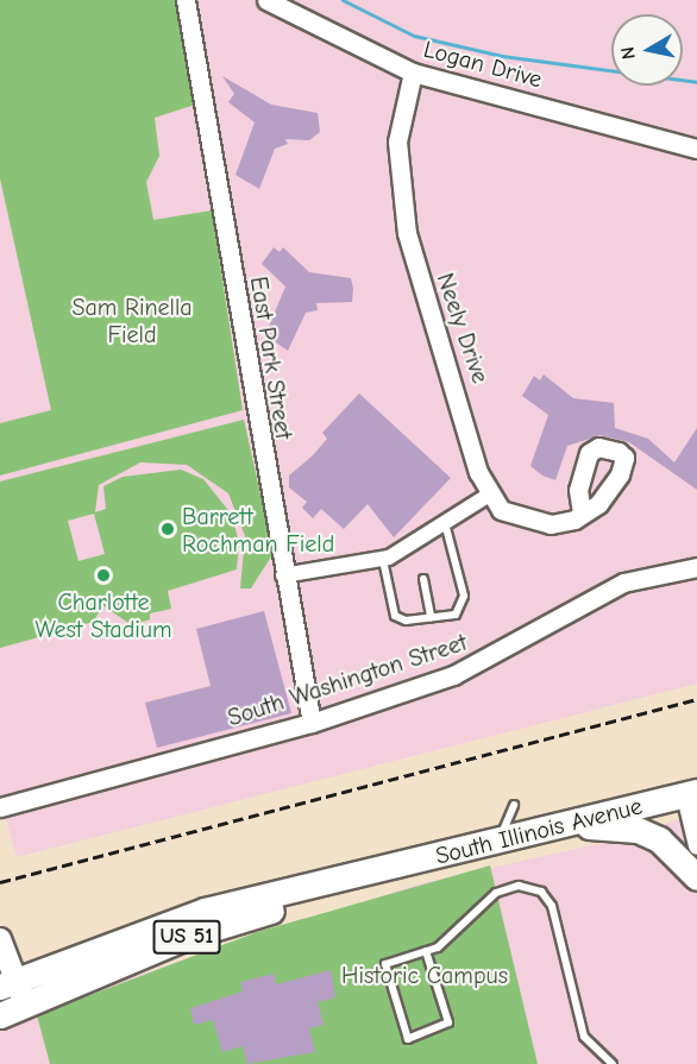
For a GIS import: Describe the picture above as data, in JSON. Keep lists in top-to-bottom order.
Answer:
{
  "streets": {
    "highway": ["South Illinois Avenue", "US 51"],
    "street": [
      "Logan Drive",
      "Neely Drive",
      "East Park Street",
      "South Washington Street"
    ]
  },
  "crossings": [
    ["Logan Drive", "Neely Drive"],
    ["East Park Street", "South Washington Street"]
  ],
  "parks": ["Sam Rinella Field", "Historic Campus"],
  "places": ["Barrett Rochman Field", "Charlotte West Stadium"],
  "north": "left"
}
